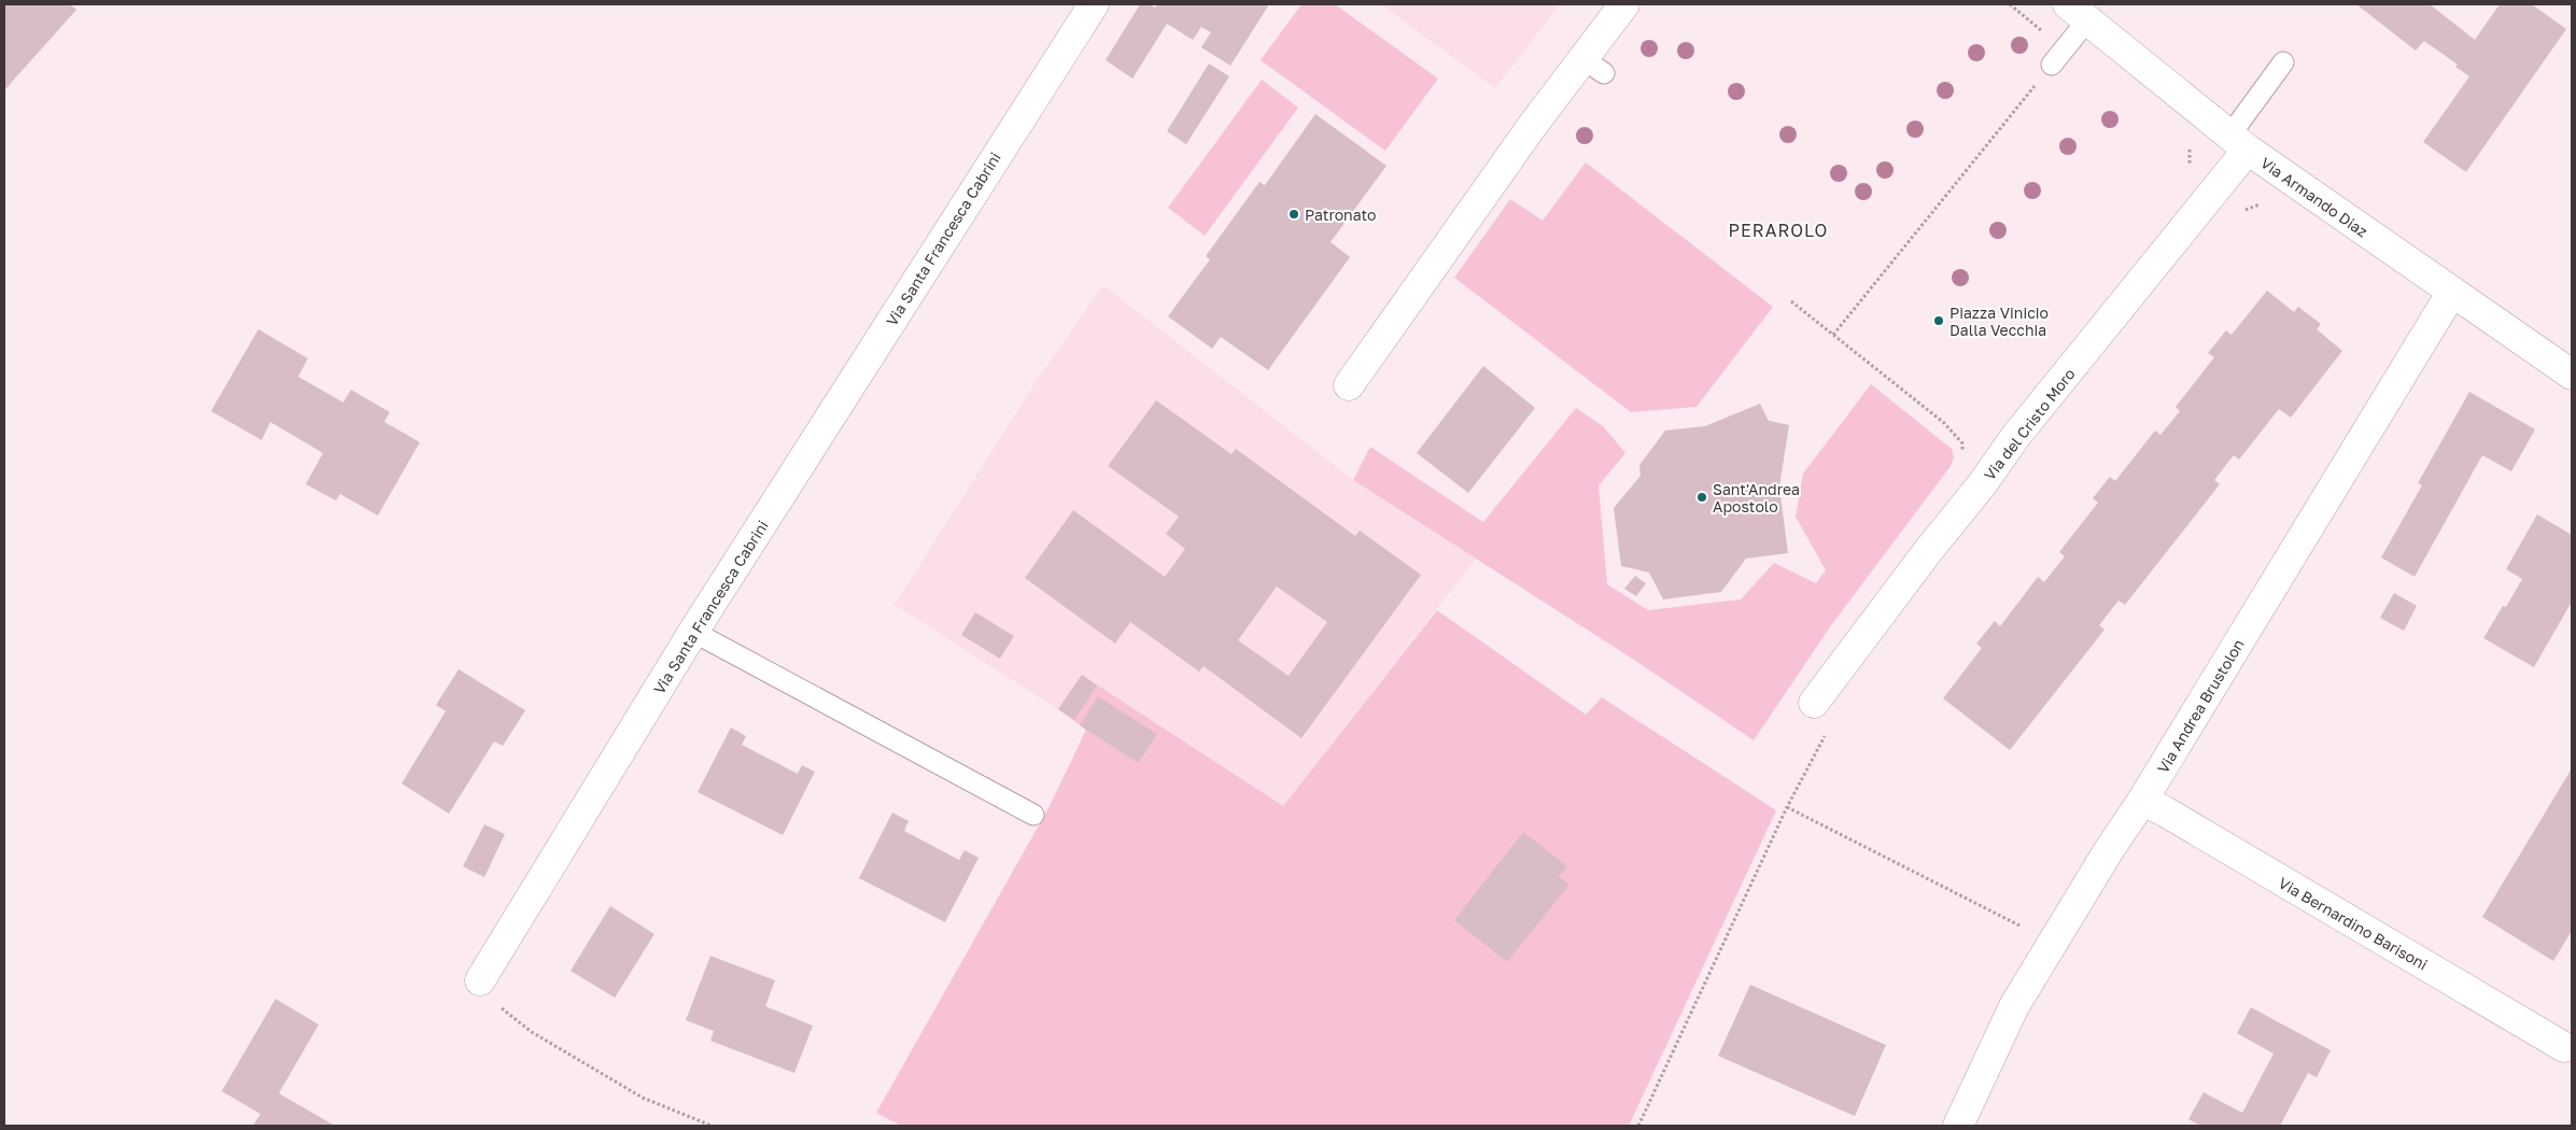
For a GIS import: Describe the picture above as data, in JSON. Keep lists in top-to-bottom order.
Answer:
{
  "streets": {
    "street": [
      "Via Armando Diaz",
      "Via Santa Francesca Cabrini",
      "Via del Cristo Moro",
      "Via Andrea Brustolon",
      "Via Bernardino Barisoni"
    ]
  },
  "crossings": [
    ["Via Armando Diaz", "Via del Cristo Moro"],
    ["Via Armando Diaz", "Via Andrea Brustolon"],
    ["Via Andrea Brustolon", "Via Bernardino Barisoni"]
  ],
  "districts": ["PERAROLO"],
  "places": ["Patronato", "Piazza Vinicio Dalla Vecchia", "Sant'Andrea Apostolo"]
}
